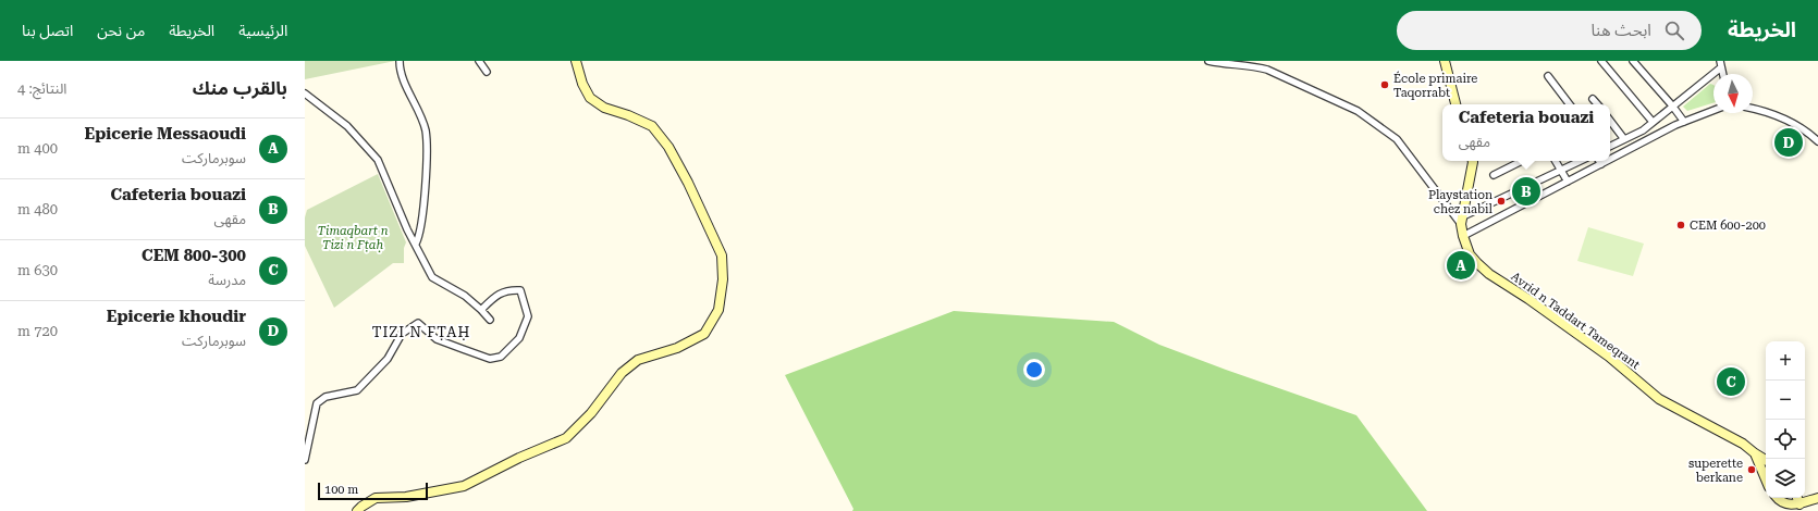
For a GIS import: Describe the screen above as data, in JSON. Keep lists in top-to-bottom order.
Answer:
{
  "streets": {
    "main road": ["Avrid n Taddart Tameqrant"]
  },
  "districts": ["TIZI N FṬAḤ"],
  "parks": ["Timaqbart n Tizi n Fṭaḥ"],
  "places": [
    "École primaire Taqorrabt",
    "Playstation chez nabil",
    "CEM 600-200",
    "superette berkane"
  ],
  "scale_bar": "100 m",
  "north": "bottom",
  "page": {
    "header": "الخريطة",
    "search": "ابحث هنا",
    "nav": [
      "الرئيسية",
      "الخريطة",
      "من نحن",
      "اتصل بنا"
    ],
    "heading": ["بالقرب منك", "النتائج: 4"],
    "popup": ["Cafeteria bouazi", "مقهى"],
    "list": [
      {
        "mark": "A",
        "name": "Epicerie Messaoudi",
        "note": "سوبرماركت",
        "value": "400 m"
      },
      {
        "mark": "B",
        "name": "Cafeteria bouazi",
        "note": "مقهى",
        "value": "480 m"
      },
      {
        "mark": "C",
        "name": "CEM 800-300",
        "note": "مدرسة",
        "value": "630 m"
      },
      {
        "mark": "D",
        "name": "Epicerie khoudir",
        "note": "سوبرماركت",
        "value": "720 m"
      }
    ],
    "pins": [
      "D",
      "B",
      "A",
      "C"
    ],
    "map_buttons": ["+", "−"],
    "scale": "100 m"
  }
}
